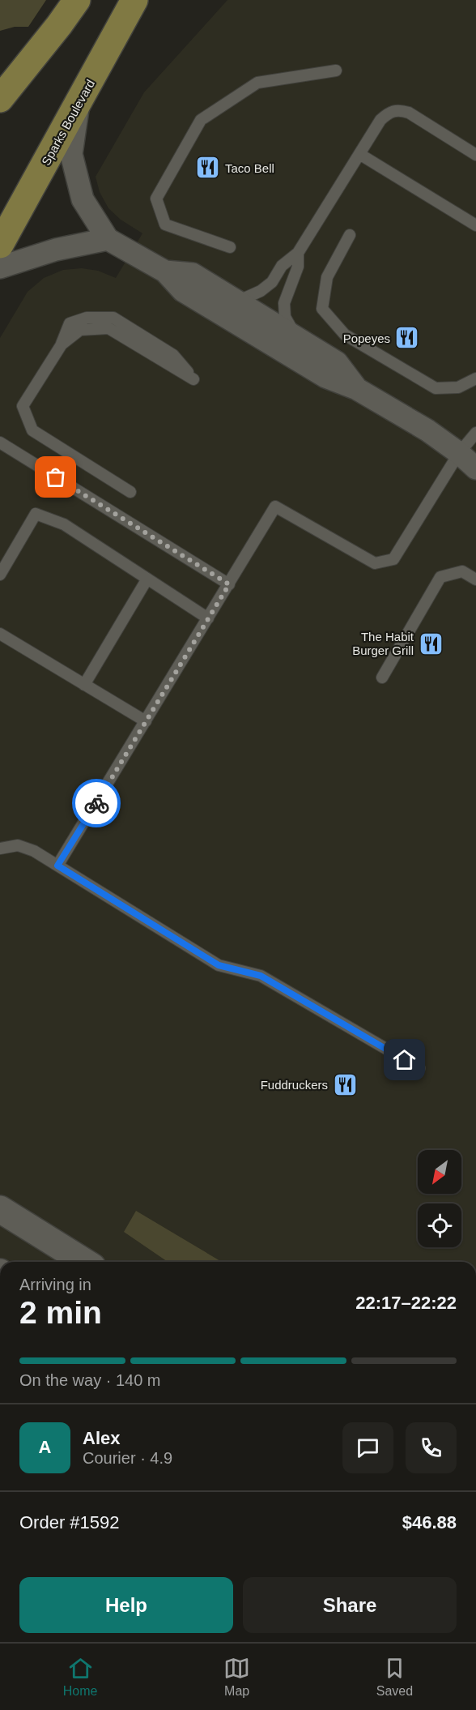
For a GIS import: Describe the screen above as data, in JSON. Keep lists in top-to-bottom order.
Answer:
{
  "streets": {
    "main road": ["Sparks Boulevard"]
  },
  "places": {
    "restaurant": [
      "Taco Bell",
      "Popeyes",
      "The Habit Burger Grill",
      "Fuddruckers"
    ]
  },
  "north": "bottom left",
  "page": {
    "heading": ["2 min", "Arriving in", "22:17–22:22"],
    "panel": [
      "Alex",
      "Courier · 4.9",
      "Order #1592",
      "$46.88"
    ],
    "bar": "On the way · 140 m",
    "round": "A",
    "buttons": ["Help", "Share"],
    "tabs": ["Home", "Map", "Saved"]
  }
}
